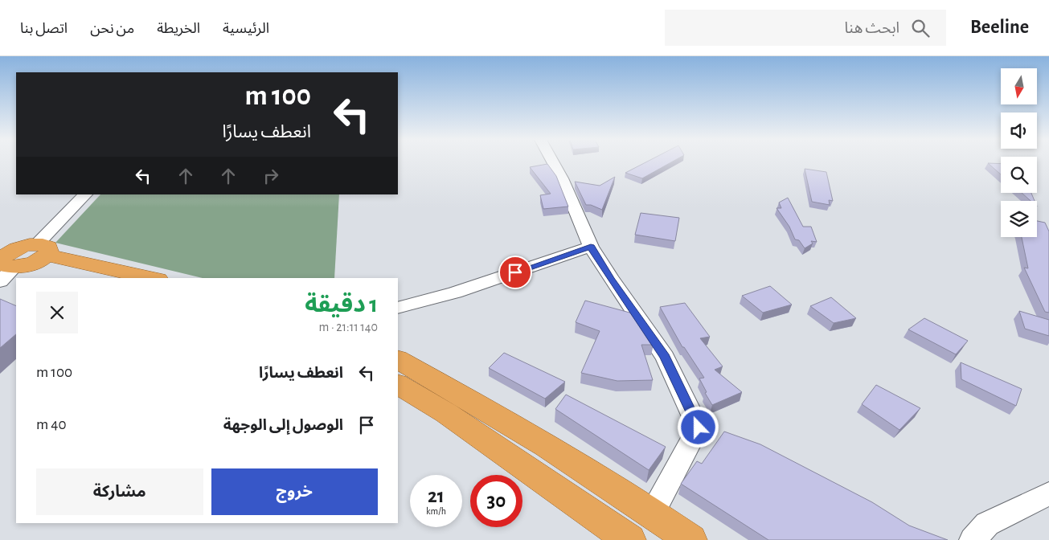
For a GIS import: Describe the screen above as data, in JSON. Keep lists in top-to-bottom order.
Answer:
{
  "north": "bottom",
  "page": {
    "header": "Beeline",
    "search": "ابحث هنا",
    "nav": [
      "الرئيسية",
      "الخريطة",
      "من نحن",
      "اتصل بنا"
    ],
    "turn": ["100 m", "انعطف يسارًا"],
    "heading": ["1 دقيقة", "140 m · 21:11"],
    "list": [
      {
        "name": "انعطف يسارًا",
        "value": "100 m"
      },
      {
        "name": "الوصول إلى الوجهة",
        "value": "40 m"
      }
    ],
    "buttons": ["خروج", "مشاركة"],
    "speed": "21 km/h",
    "limit": "30"
  }
}
